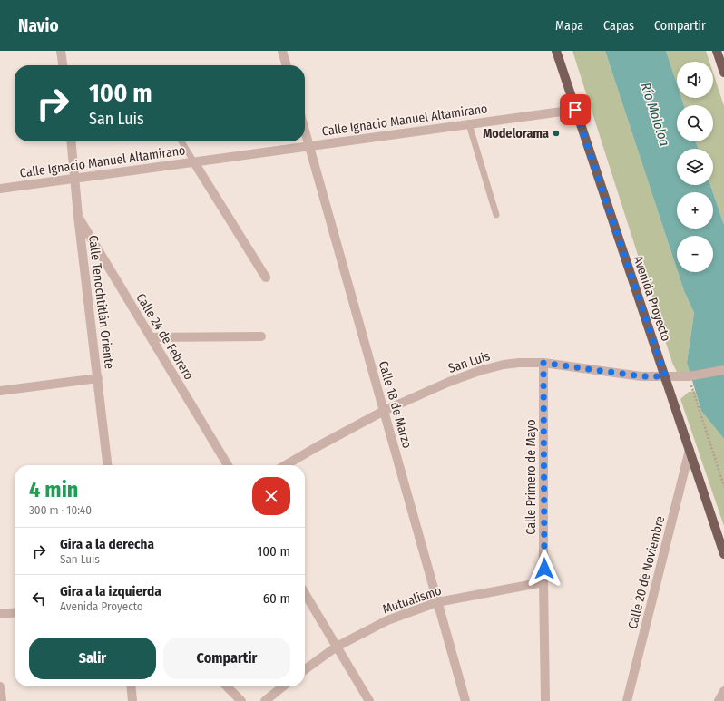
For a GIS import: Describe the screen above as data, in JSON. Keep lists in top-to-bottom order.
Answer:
{
  "streets": {
    "main road": ["Avenida Proyecto"],
    "street": [
      "Calle Ignacio Manuel Altamirano",
      "Calle Tenochtitlán Oriente",
      "Calle 24 de Febrero",
      "San Luis",
      "Calle 18 de Marzo",
      "Calle Primero de Mayo",
      "Calle 20 de Noviembre",
      "Mutualismo"
    ]
  },
  "crossings": [
    ["Calle Ignacio Manuel Altamirano", "Avenida Proyecto"],
    ["Calle Ignacio Manuel Altamirano", "Calle Tenochtitlán Oriente"],
    ["Calle Ignacio Manuel Altamirano", "Calle 18 de Marzo"],
    ["Avenida Proyecto", "San Luis"],
    ["Avenida Proyecto", "Calle 20 de Noviembre"],
    ["Calle Tenochtitlán Oriente", "Calle 24 de Febrero"],
    ["San Luis", "Calle 18 de Marzo"],
    ["San Luis", "Calle Primero de Mayo"],
    ["Calle 18 de Marzo", "Mutualismo"],
    ["Calle Primero de Mayo", "Mutualismo"]
  ],
  "water": ["Río Mololoa"],
  "places": ["Modelorama"],
  "page": {
    "header": "Navio",
    "nav": ["Mapa", "Capas", "Compartir"],
    "map_buttons": ["+", "−"],
    "turn": ["100 m", "San Luis"],
    "heading": ["4 min", "300 m · 10:40"],
    "list": [
      {
        "name": "Gira a la derecha",
        "note": "San Luis",
        "value": "100 m"
      },
      {
        "name": "Gira a la izquierda",
        "note": "Avenida Proyecto",
        "value": "60 m"
      }
    ],
    "buttons": ["Salir", "Compartir"]
  }
}
